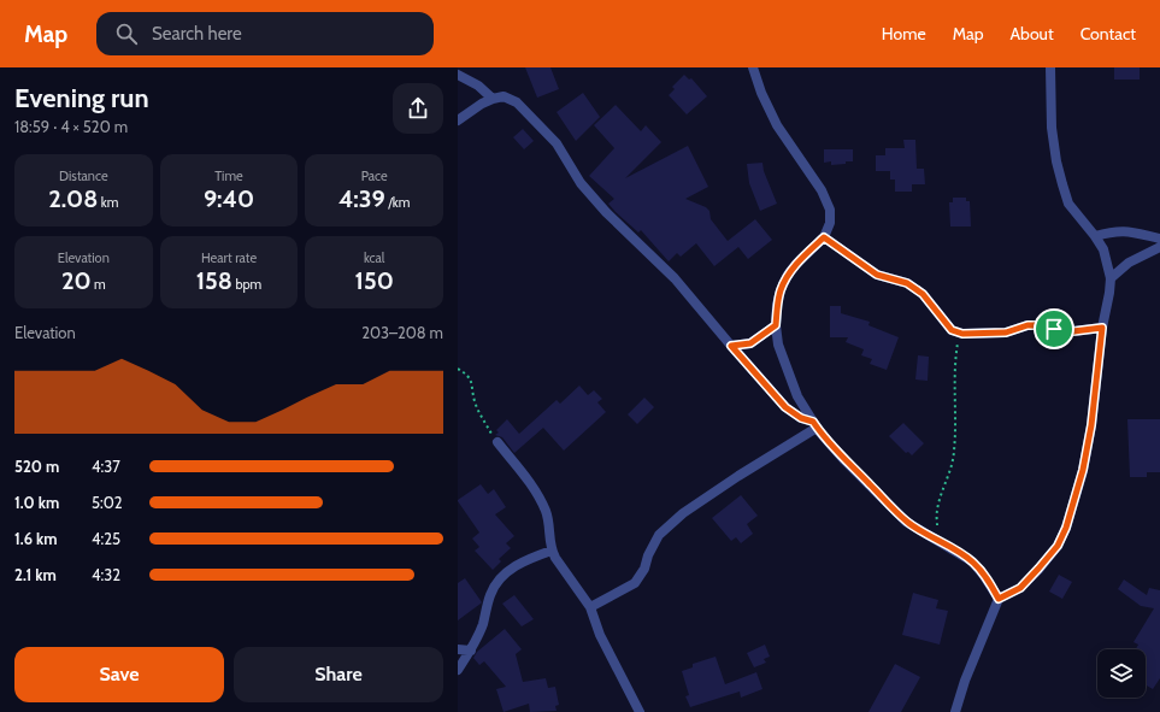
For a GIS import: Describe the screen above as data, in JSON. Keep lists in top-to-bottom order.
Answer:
{
  "page": {
    "header": "Map",
    "search": "Search here",
    "nav": [
      "Home",
      "Map",
      "About",
      "Contact"
    ],
    "heading": ["Evening run", "18:59 · 4 × 520 m"],
    "stats": [
      ["Distance", "2.08 km"],
      ["Time", "9:40"],
      ["Pace", "4:39 /km"],
      ["Elevation", "20 m"],
      ["Heart rate", "158 bpm"],
      ["kcal", "150"]
    ],
    "chart": ["Elevation", "203–208 m"],
    "list": [
      {
        "name": "520 m",
        "note": "4:37"
      },
      {
        "name": "1.0 km",
        "note": "5:02"
      },
      {
        "name": "1.6 km",
        "note": "4:25"
      },
      {
        "name": "2.1 km",
        "note": "4:32"
      }
    ],
    "buttons": ["Save", "Share"]
  }
}
